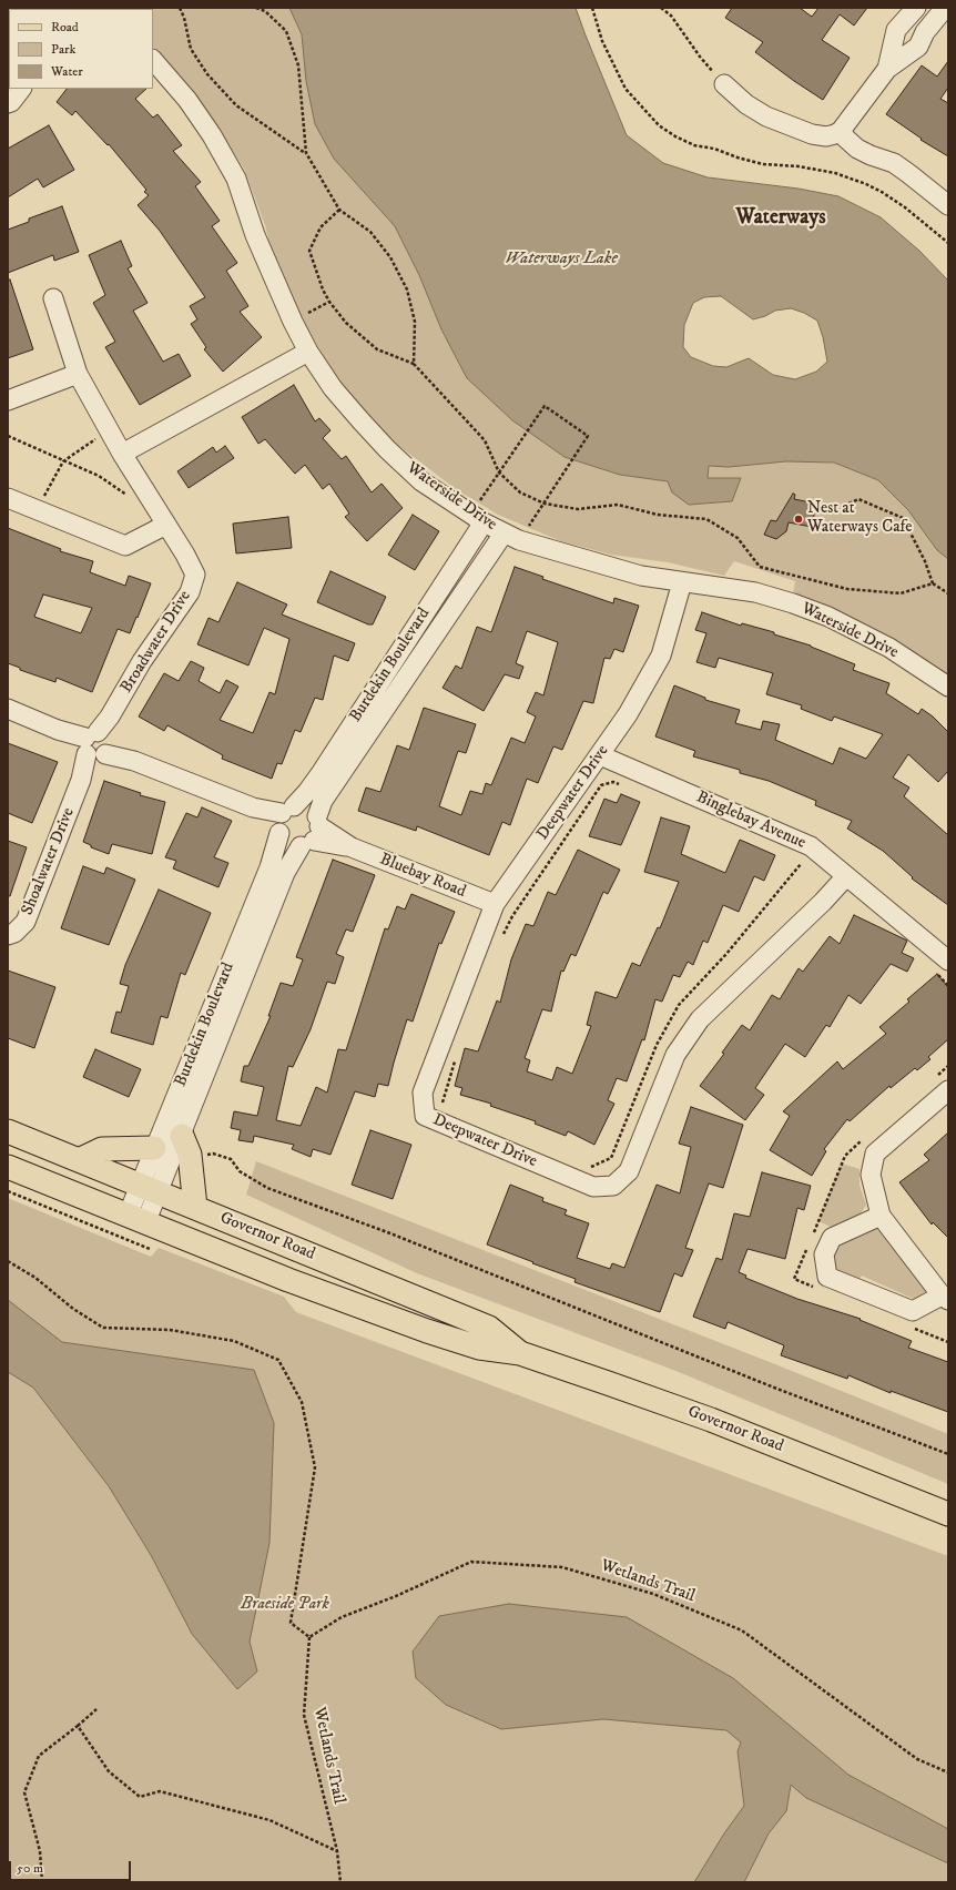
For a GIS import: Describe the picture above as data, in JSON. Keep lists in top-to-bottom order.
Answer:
{
  "streets": {
    "main road": ["Governor Road"],
    "street": [
      "Waterside Drive",
      "Broadwater Drive",
      "Burdekin Boulevard",
      "Deepwater Drive",
      "Binglebay Avenue",
      "Shoalwater Drive",
      "Bluebay Road"
    ],
    "path": ["Wetlands Trail"]
  },
  "crossings": [
    ["Waterside Drive", "Burdekin Boulevard"],
    ["Waterside Drive", "Deepwater Drive"],
    ["Broadwater Drive", "Shoalwater Drive"],
    ["Burdekin Boulevard", "Bluebay Road"],
    ["Burdekin Boulevard", "Governor Road"],
    ["Deepwater Drive", "Binglebay Avenue"],
    ["Deepwater Drive", "Bluebay Road"]
  ],
  "districts": ["Waterways"],
  "water": ["Waterways Lake"],
  "parks": ["Braeside Park"],
  "places": ["Nest at Waterways Cafe"],
  "legend": ["Road", "Park", "Water"],
  "scale_bar": "50 m"
}
